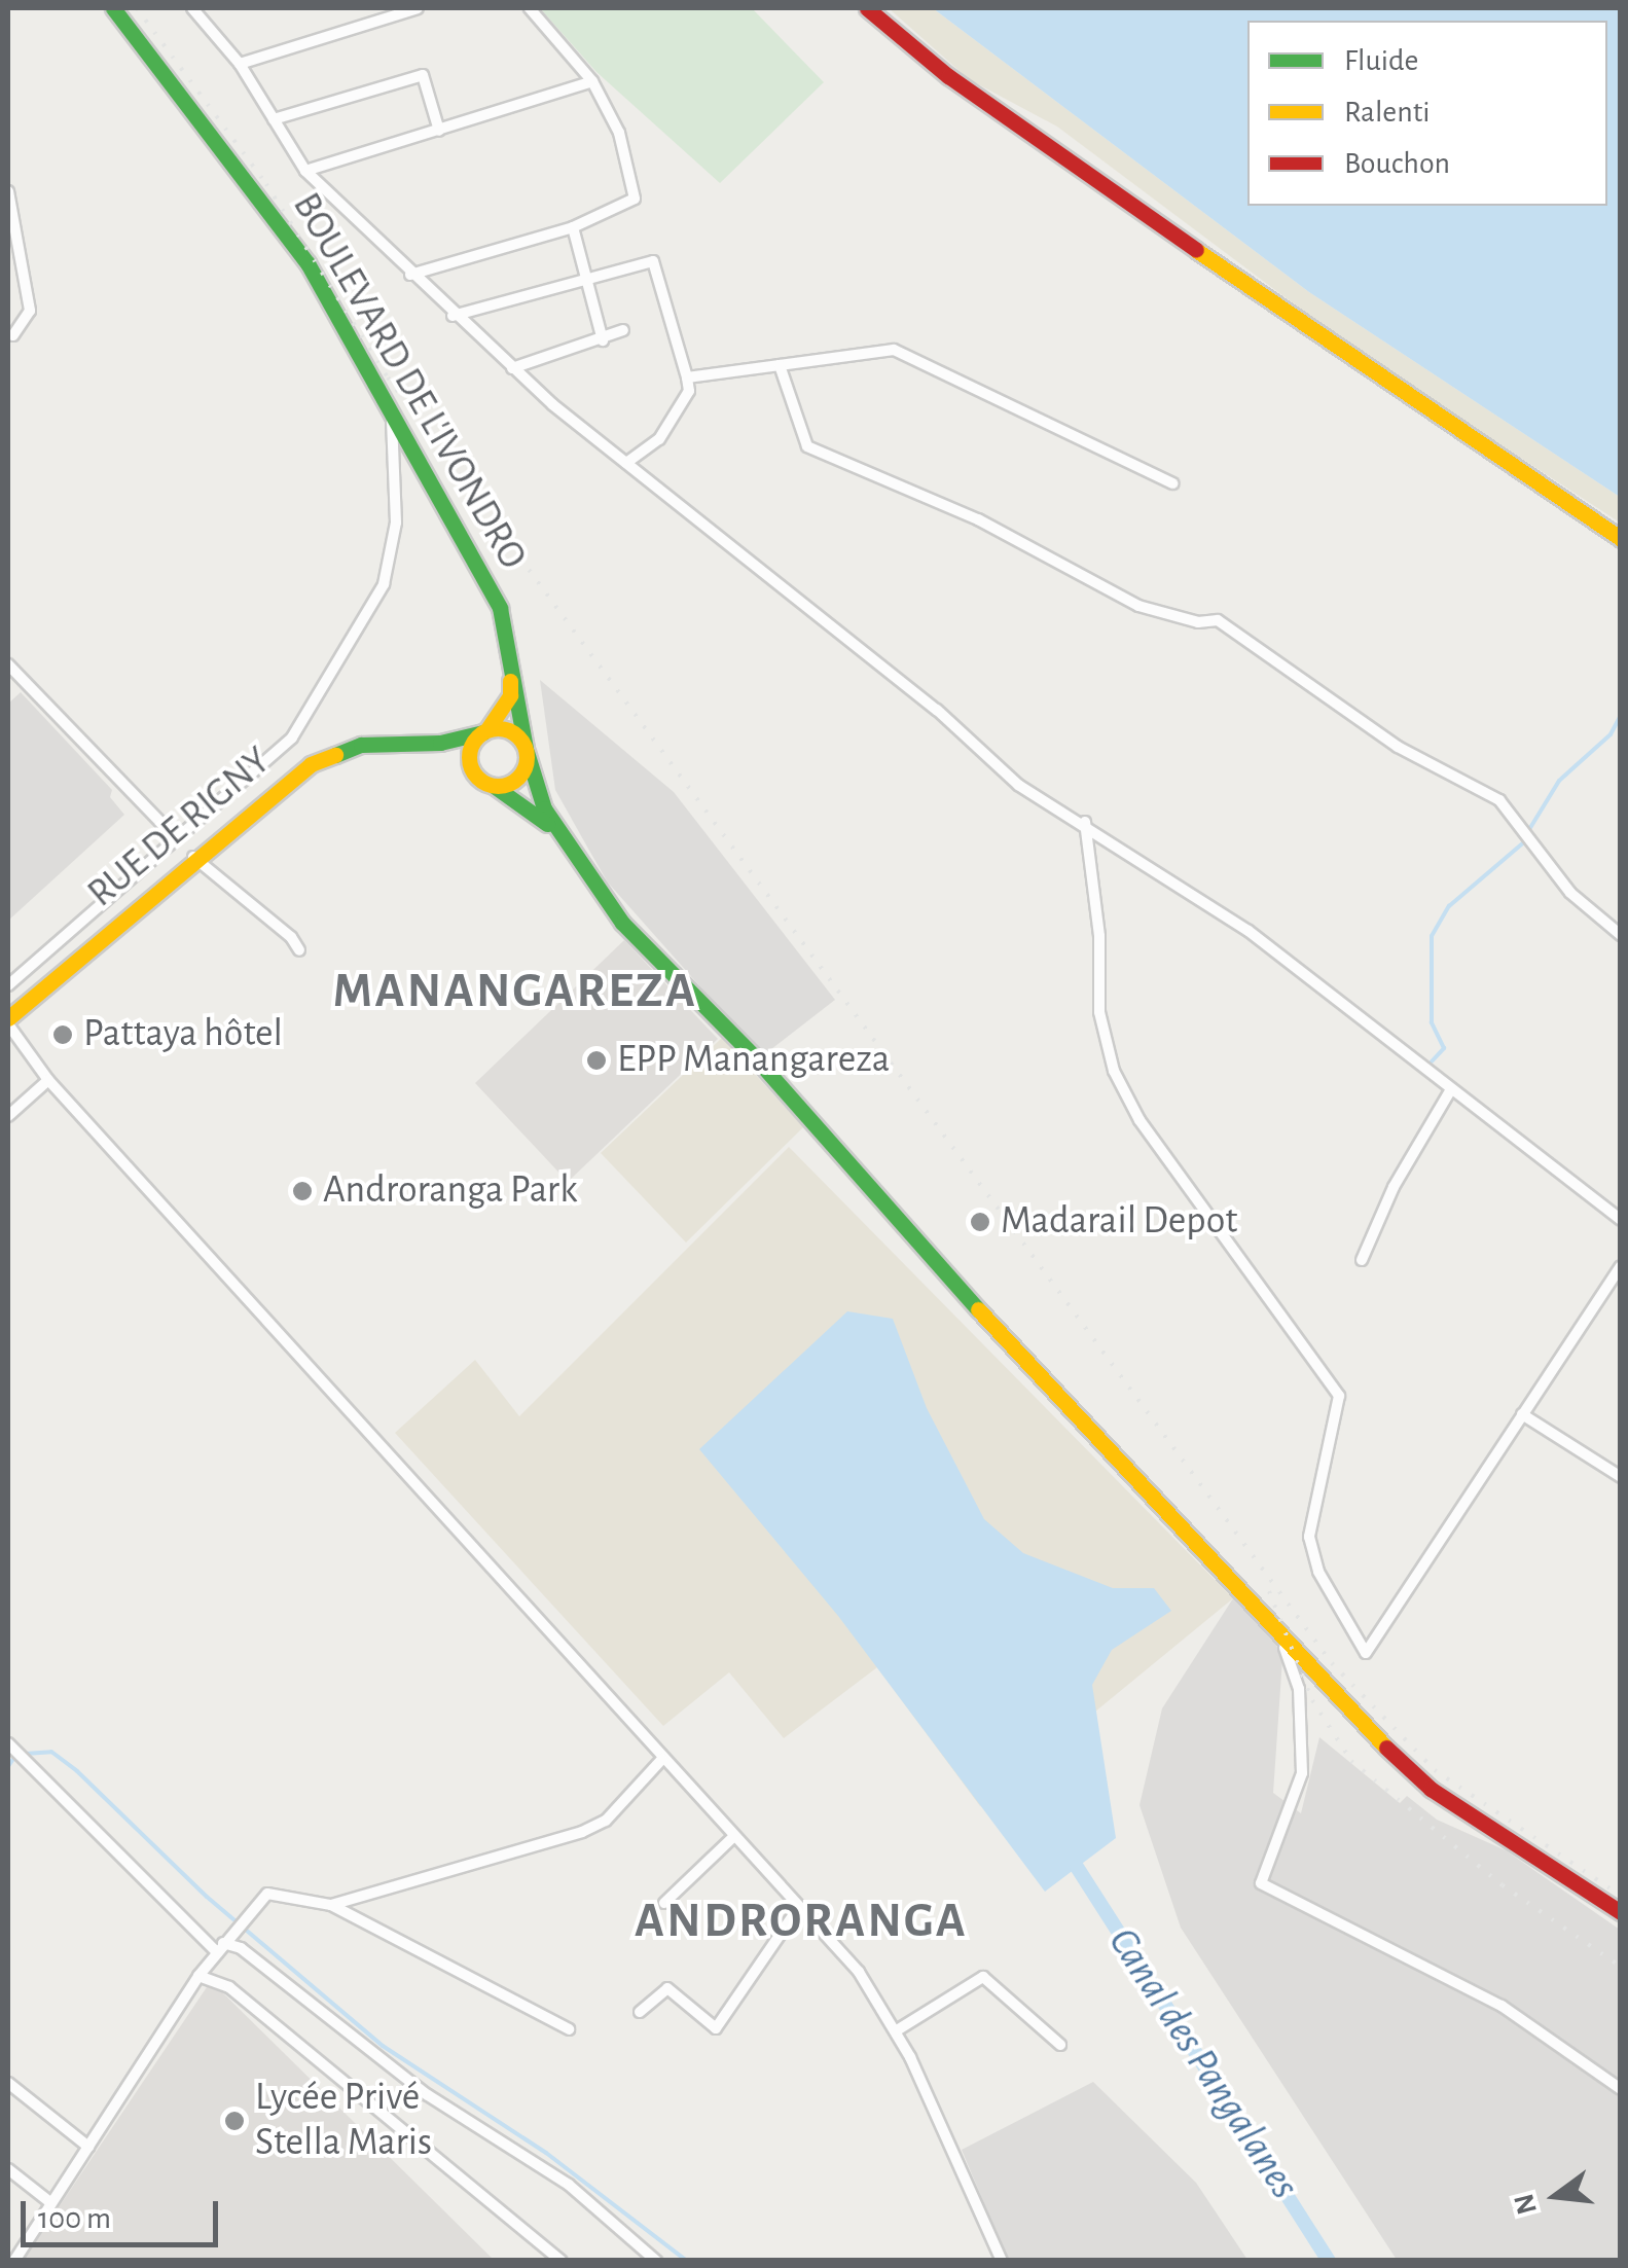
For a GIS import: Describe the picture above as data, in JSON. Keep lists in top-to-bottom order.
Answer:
{
  "streets": {
    "main road": ["BOULEVARD DE L'IVONDRO", "RUE DE RIGNY"]
  },
  "crossings": [
    ["BOULEVARD DE L'IVONDRO", "RUE DE RIGNY"]
  ],
  "districts": ["MANANGAREZA", "ANDRORANGA"],
  "water": ["Canal des Pangalanes"],
  "places": [
    "Pattaya hôtel",
    "EPP Manangareza",
    "Androranga Park",
    "Madarail Depot",
    "Lycée Privé Stella Maris"
  ],
  "legend": ["Fluide", "Ralenti", "Bouchon"],
  "scale_bar": "100 m",
  "north": "left"
}
